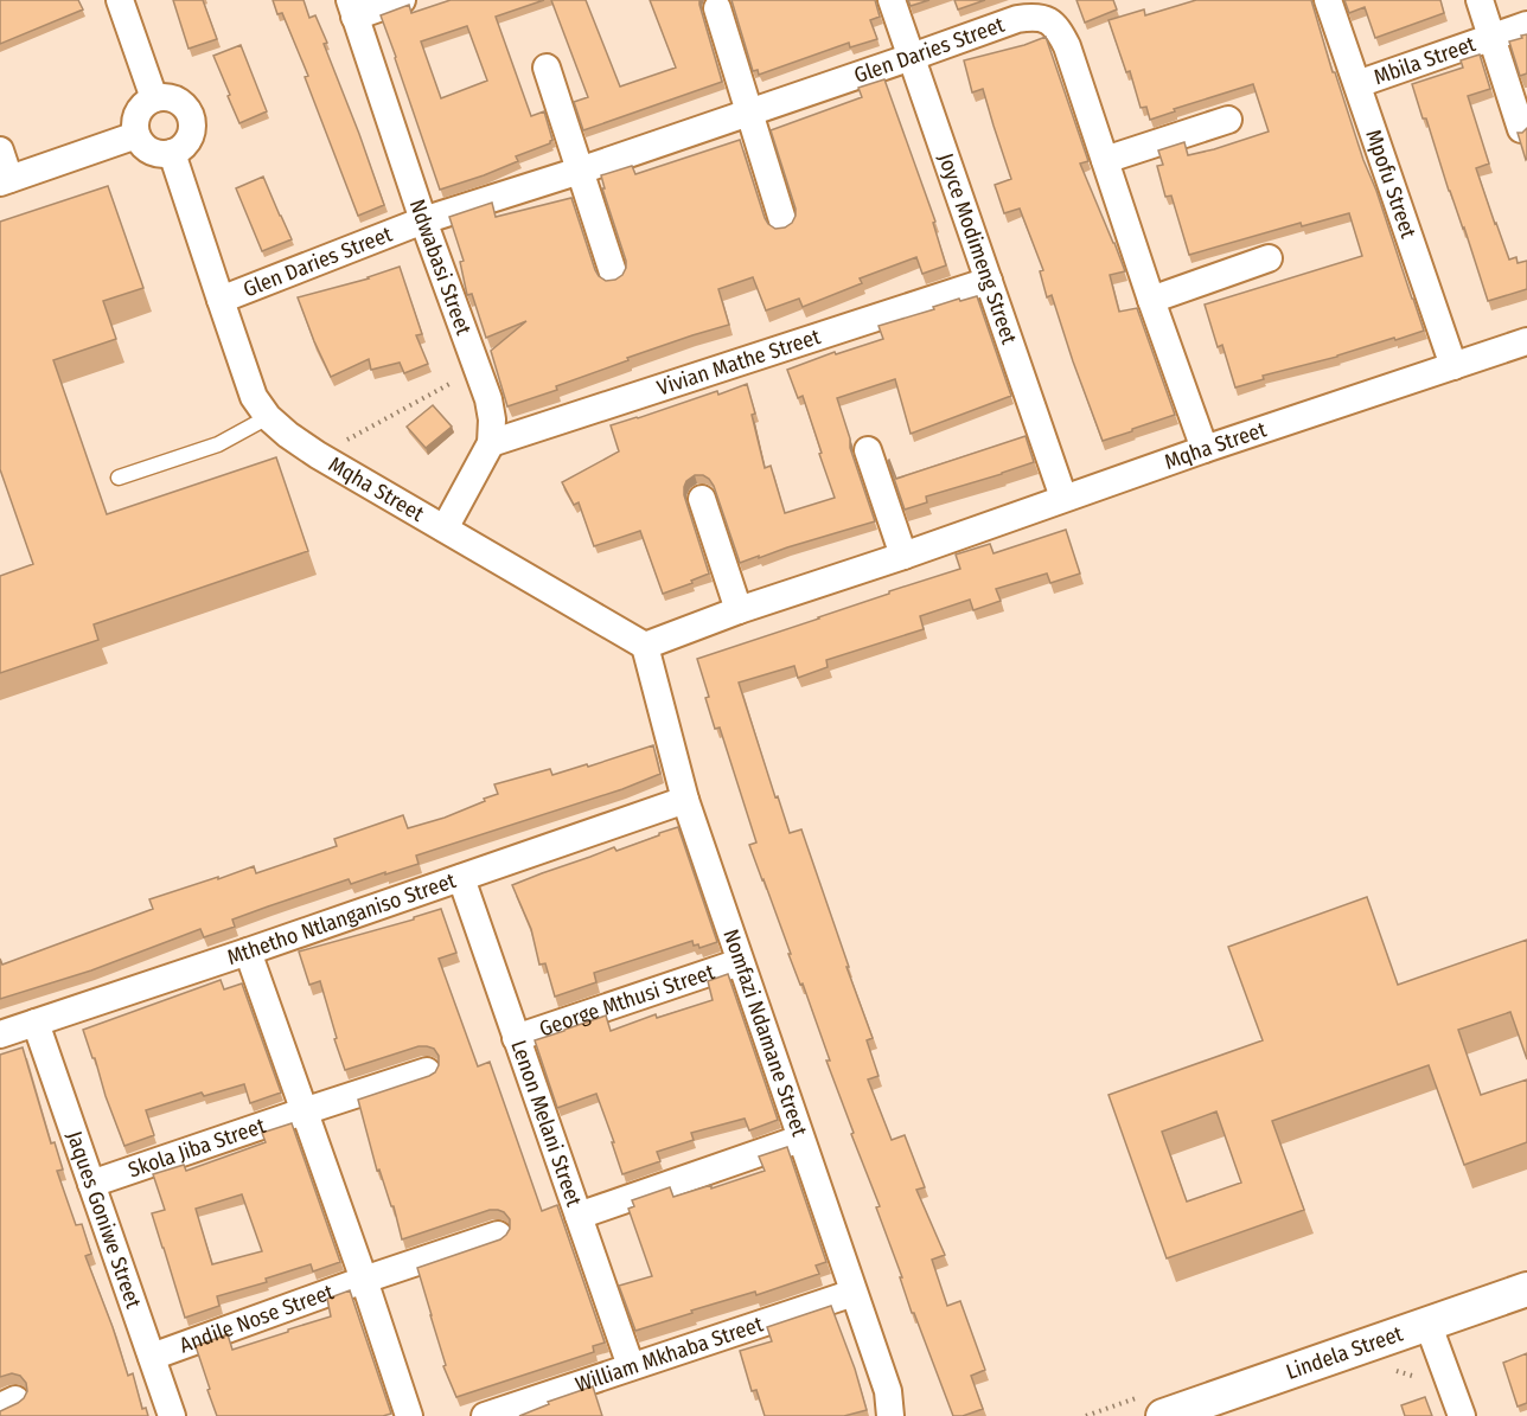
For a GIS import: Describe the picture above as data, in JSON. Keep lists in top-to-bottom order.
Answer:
{
  "streets": {
    "street": [
      "Glen Daries Street",
      "Mbila Street",
      "Mpofu Street",
      "Joyce Modimeng Street",
      "Ndwabasi Street",
      "Vivian Mathe Street",
      "Mqha Street",
      "Mthetho Ntlanganiso Street",
      "George Mthusi Street",
      "Nomfazi Ndamane Street",
      "Lenon Melani Street",
      "Skola Jiba Street",
      "Jaques Goniwe Street",
      "Andile Nose Street",
      "Lindela Street",
      "William Mkhaba Street"
    ]
  },
  "crossings": [
    ["Glen Daries Street", "Joyce Modimeng Street"],
    ["Glen Daries Street", "Ndwabasi Street"],
    ["Glen Daries Street", "Mqha Street"],
    ["Mbila Street", "Mpofu Street"],
    ["Mpofu Street", "Mqha Street"],
    ["Joyce Modimeng Street", "Vivian Mathe Street"],
    ["Joyce Modimeng Street", "Mqha Street"],
    ["Ndwabasi Street", "Vivian Mathe Street"],
    ["Ndwabasi Street", "Mqha Street"],
    ["Mqha Street", "Nomfazi Ndamane Street"],
    ["Mthetho Ntlanganiso Street", "Nomfazi Ndamane Street"],
    ["Mthetho Ntlanganiso Street", "Lenon Melani Street"],
    ["Mthetho Ntlanganiso Street", "Jaques Goniwe Street"],
    ["George Mthusi Street", "Nomfazi Ndamane Street"],
    ["George Mthusi Street", "Lenon Melani Street"],
    ["Nomfazi Ndamane Street", "William Mkhaba Street"],
    ["Lenon Melani Street", "William Mkhaba Street"],
    ["Skola Jiba Street", "Jaques Goniwe Street"],
    ["Jaques Goniwe Street", "Andile Nose Street"]
  ]
}
